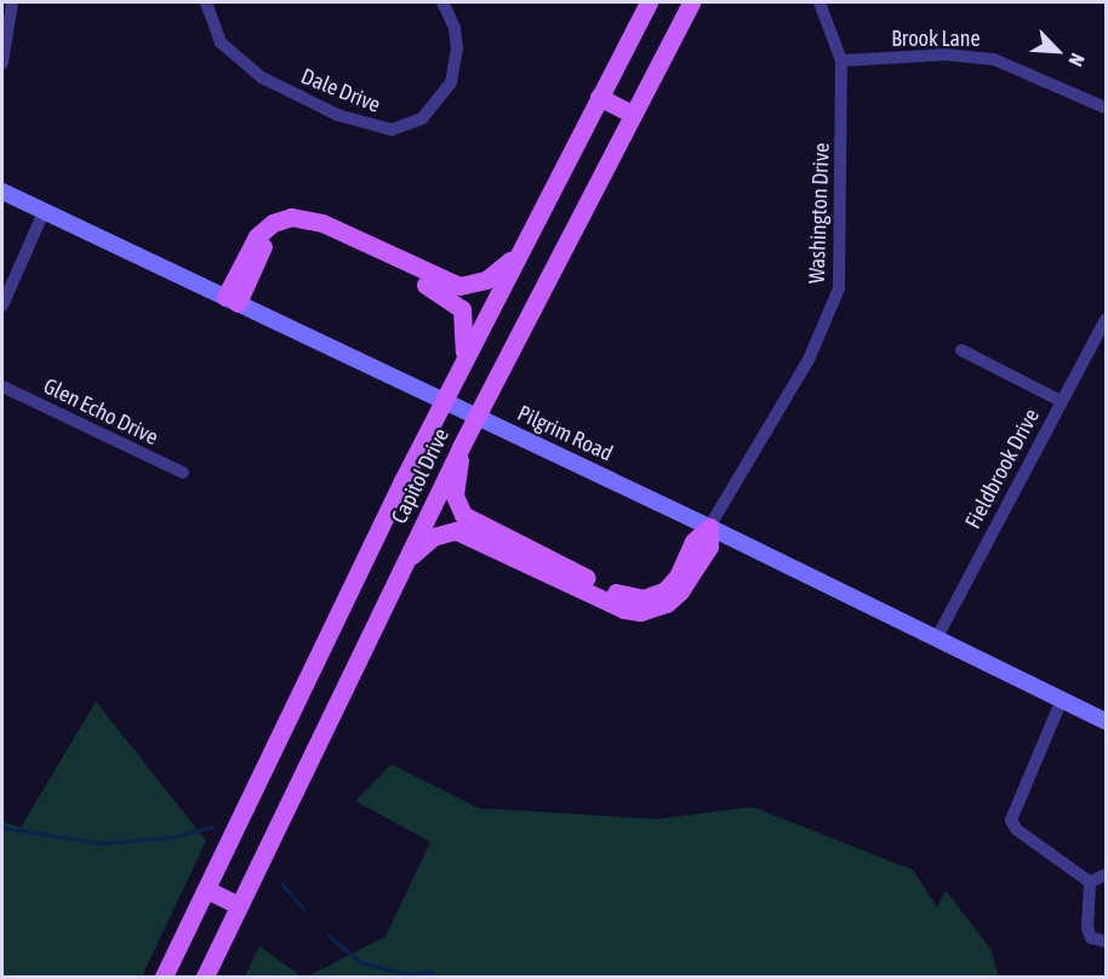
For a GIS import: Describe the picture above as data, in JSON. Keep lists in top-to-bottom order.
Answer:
{
  "streets": {
    "main road": ["Pilgrim Road", "Capitol Drive"],
    "street": [
      "Brook Lane",
      "Dale Drive",
      "Washington Drive",
      "Glen Echo Drive",
      "Fieldbrook Drive"
    ]
  },
  "crossings": [
    ["Brook Lane", "Washington Drive"],
    ["Washington Drive", "Pilgrim Road"],
    ["Pilgrim Road", "Fieldbrook Drive"]
  ],
  "north": "bottom right"
}
